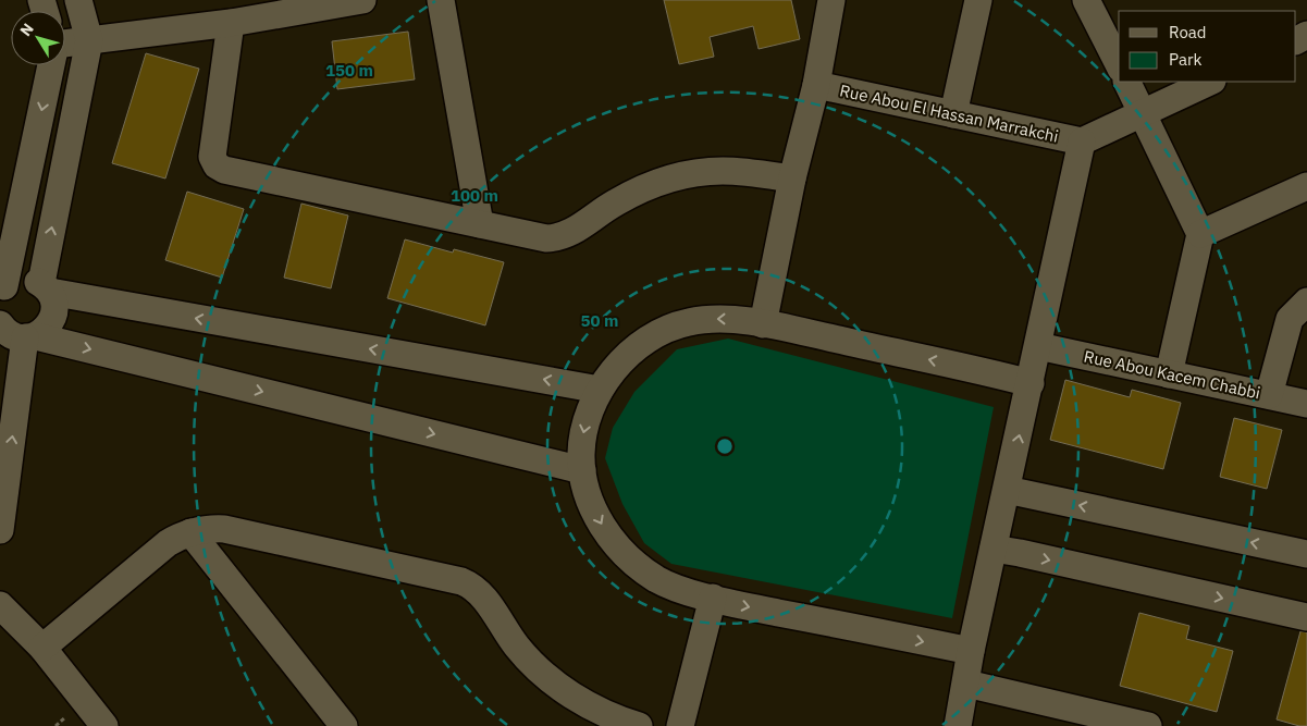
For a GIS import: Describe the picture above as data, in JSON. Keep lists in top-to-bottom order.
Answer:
{
  "streets": {
    "street": ["Rue Abou El Hassan Marrakchi", "Rue Abou Kacem Chabbi"]
  },
  "legend": ["Road", "Park"],
  "north": "top left",
  "rings": ["150 m", "100 m", "50 m"]
}
